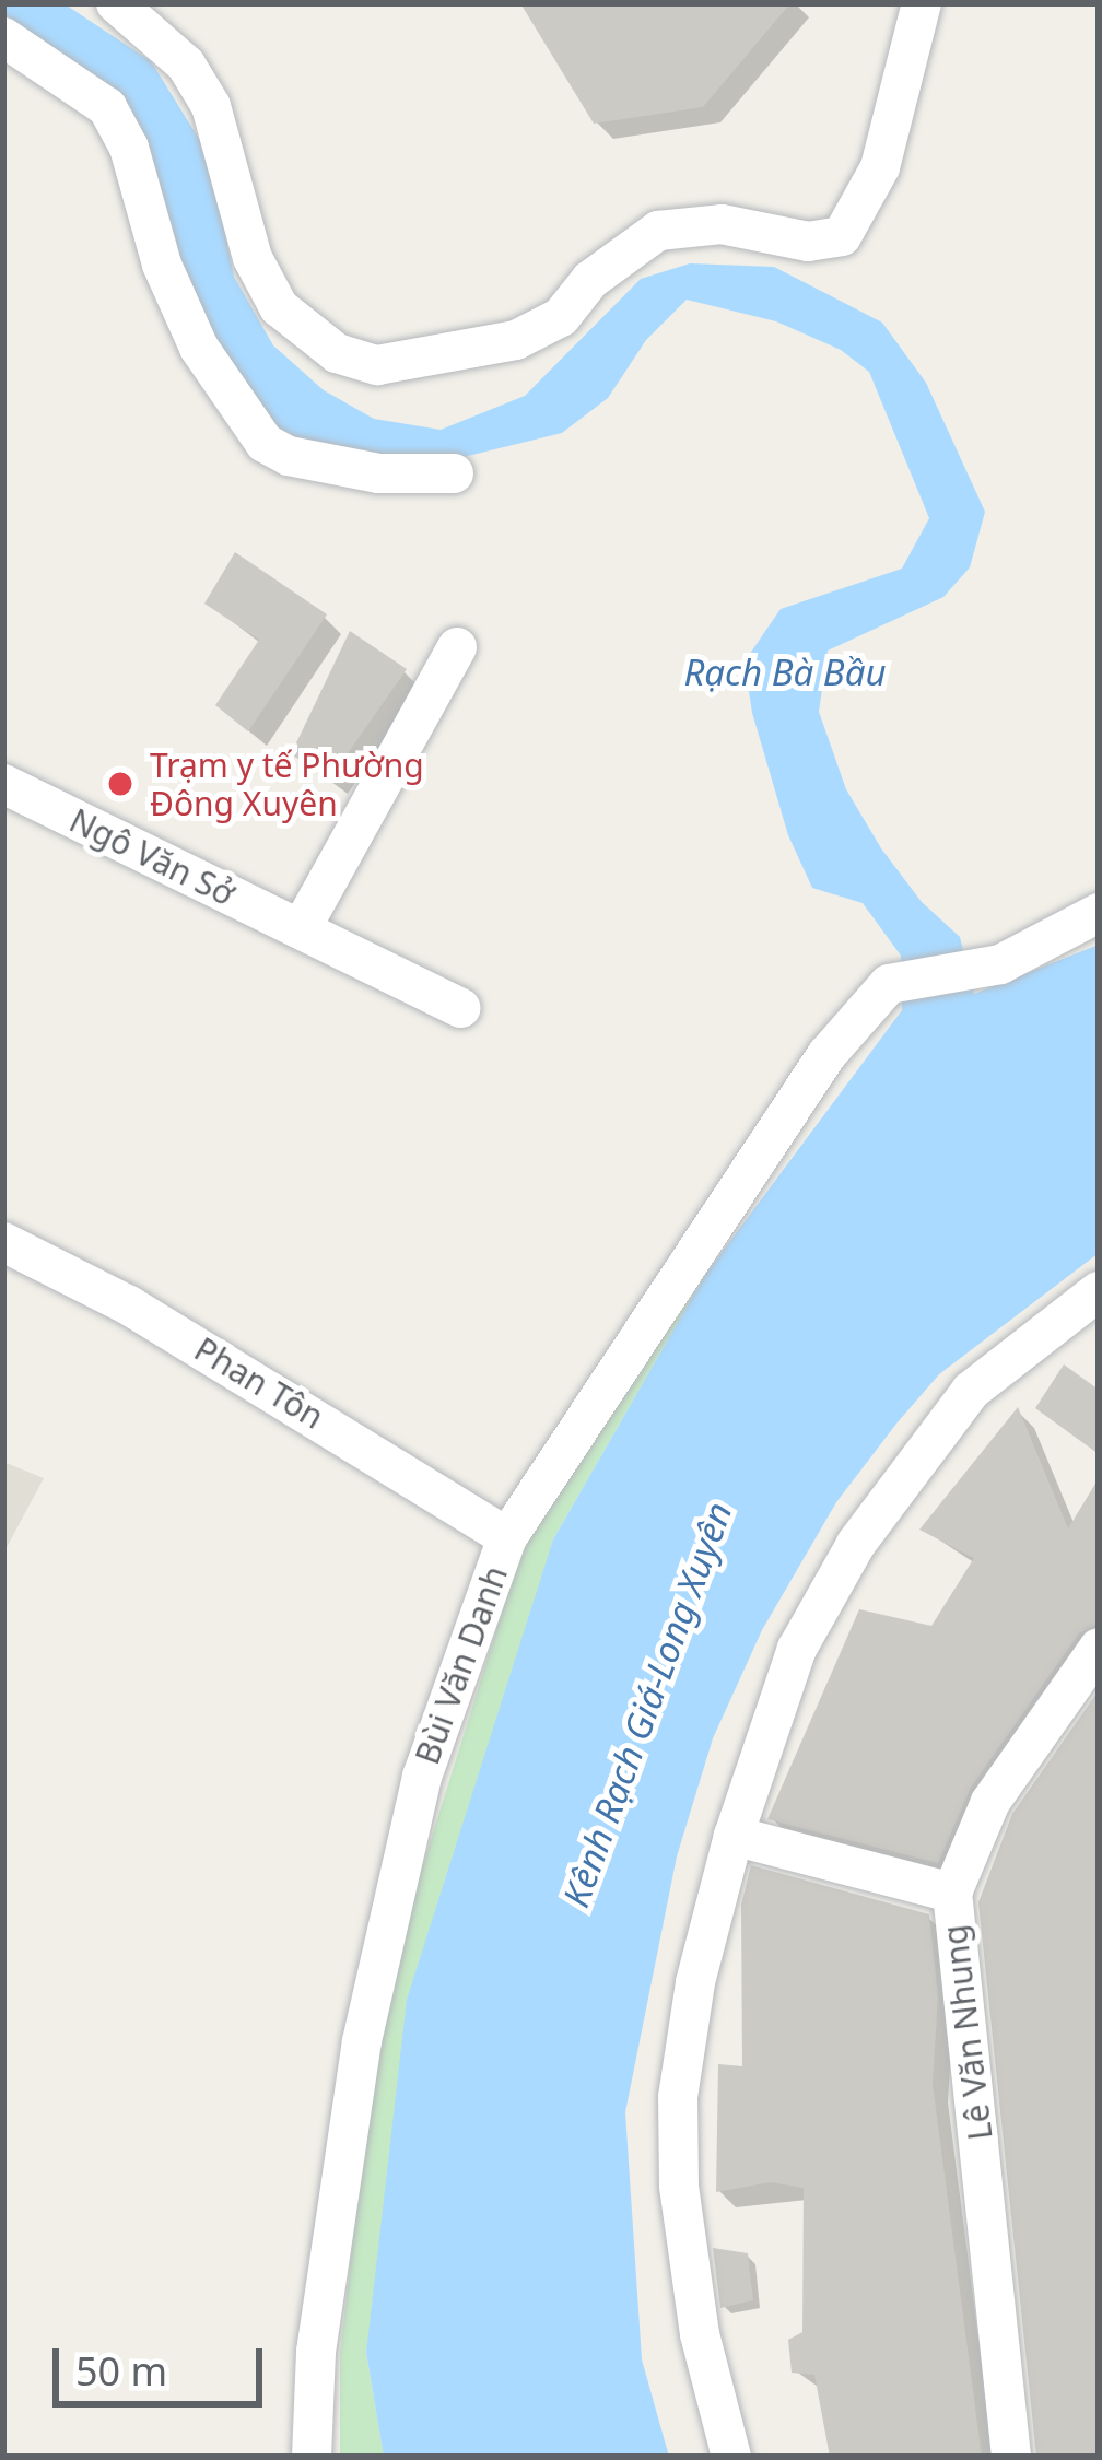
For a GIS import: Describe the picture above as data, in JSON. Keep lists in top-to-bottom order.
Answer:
{
  "streets": {
    "street": [
      "Ngô Văn Sở",
      "Phan Tôn",
      "Bùi Văn Danh",
      "Lê Văn Nhung"
    ]
  },
  "crossings": [
    ["Phan Tôn", "Bùi Văn Danh"]
  ],
  "water": ["Rạch Bà Bầu", "Kênh Rạch Giá-Long Xuyên"],
  "places": ["Trạm y tế Phường Đông Xuyên"],
  "scale_bar": "50 m"
}
